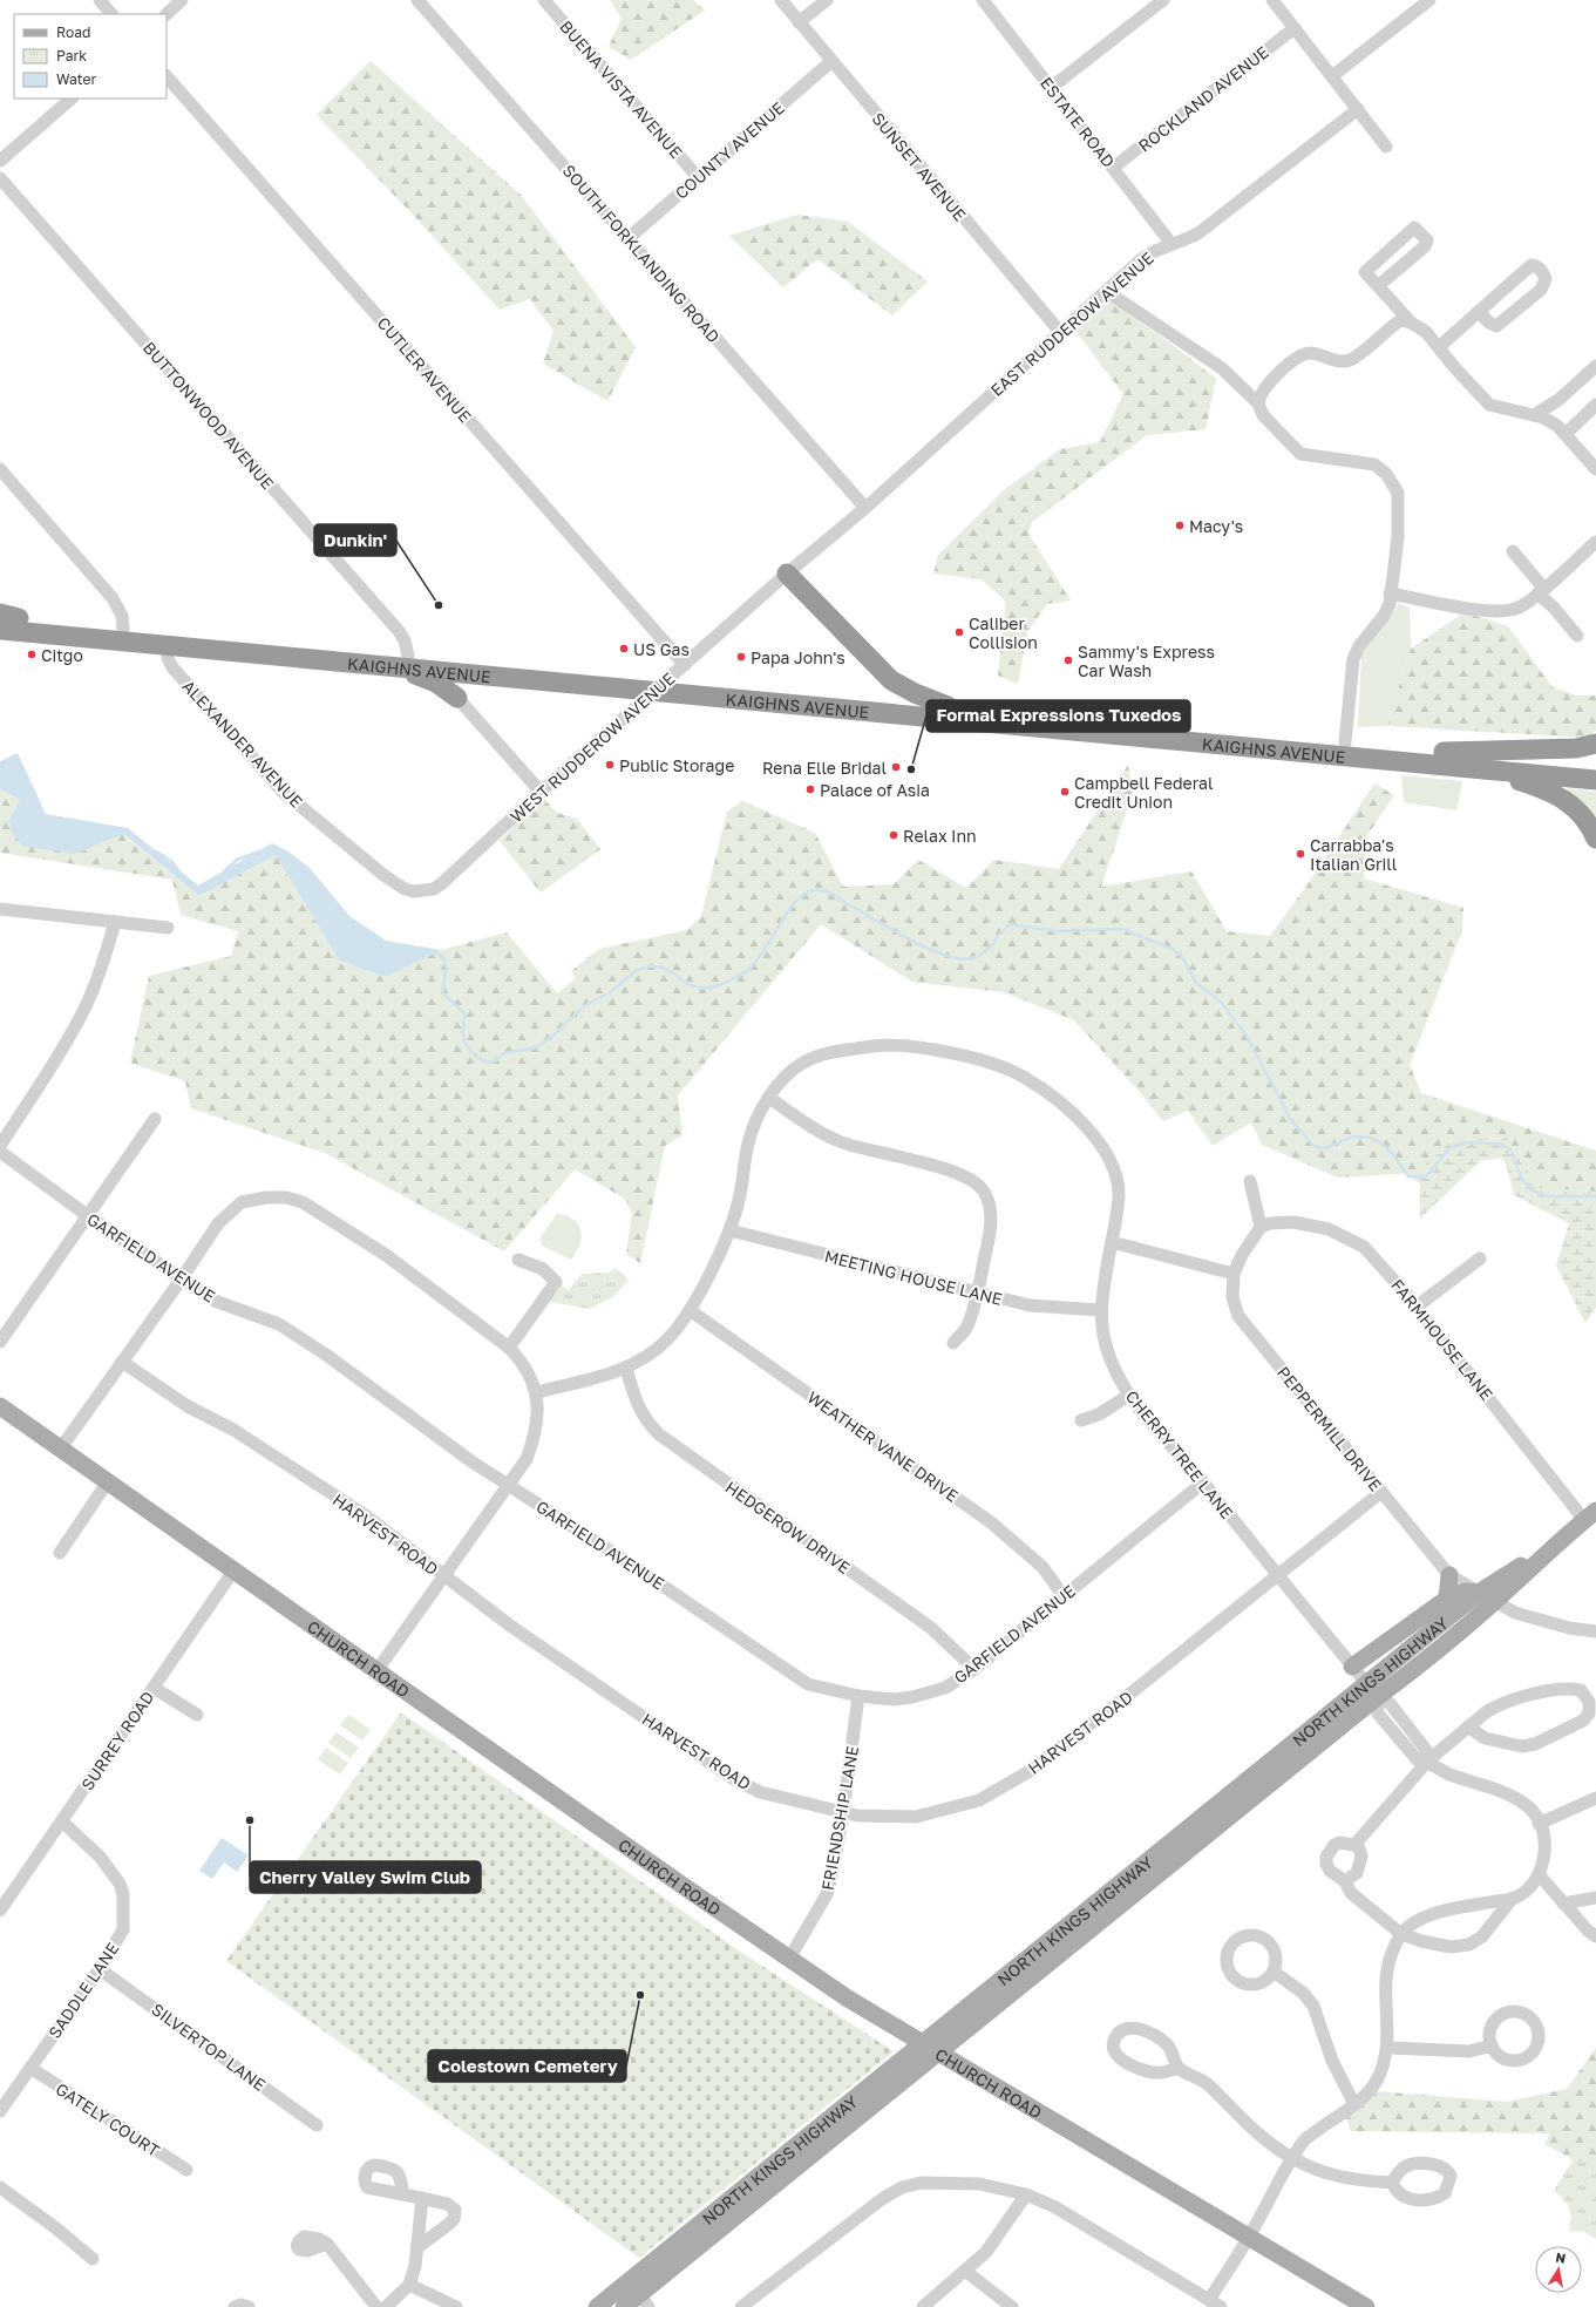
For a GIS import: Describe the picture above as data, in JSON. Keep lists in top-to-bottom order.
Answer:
{
  "streets": {
    "highway": ["KAIGHNS AVENUE"],
    "main road": ["CHURCH ROAD", "NORTH KINGS HIGHWAY"],
    "street": [
      "BUENA VISTA AVENUE",
      "ROCKLAND AVENUE",
      "ESTATE ROAD",
      "COUNTY AVENUE",
      "SUNSET AVENUE",
      "SOUTH FORKLANDING ROAD",
      "EAST RUDDEROW AVENUE",
      "CUTLER AVENUE",
      "BUTTONWOOD AVENUE",
      "ALEXANDER AVENUE",
      "WEST RUDDEROW AVENUE",
      "GARFIELD AVENUE",
      "MEETING HOUSE LANE",
      "FARMHOUSE LANE",
      "PEPPERMILL DRIVE",
      "WEATHER VANE DRIVE",
      "CHERRY TREE LANE",
      "HEDGEROW DRIVE",
      "HARVEST ROAD",
      "SURREY ROAD",
      "FRIENDSHIP LANE",
      "SADDLE LANE",
      "SILVERTOP LANE",
      "GATELY COURT"
    ]
  },
  "crossings": [
    ["BUENA VISTA AVENUE", "COUNTY AVENUE"],
    ["ROCKLAND AVENUE", "ESTATE ROAD"],
    ["ESTATE ROAD", "EAST RUDDEROW AVENUE"],
    ["COUNTY AVENUE", "SUNSET AVENUE"],
    ["COUNTY AVENUE", "SOUTH FORKLANDING ROAD"],
    ["SUNSET AVENUE", "EAST RUDDEROW AVENUE"],
    ["SOUTH FORKLANDING ROAD", "EAST RUDDEROW AVENUE"],
    ["SOUTH FORKLANDING ROAD", "WEST RUDDEROW AVENUE"],
    ["EAST RUDDEROW AVENUE", "WEST RUDDEROW AVENUE"],
    ["CUTLER AVENUE", "WEST RUDDEROW AVENUE"],
    ["BUTTONWOOD AVENUE", "KAIGHNS AVENUE"],
    ["KAIGHNS AVENUE", "ALEXANDER AVENUE"],
    ["KAIGHNS AVENUE", "WEST RUDDEROW AVENUE"],
    ["ALEXANDER AVENUE", "WEST RUDDEROW AVENUE"],
    ["GARFIELD AVENUE", "WEATHER VANE DRIVE"],
    ["GARFIELD AVENUE", "CHERRY TREE LANE"],
    ["GARFIELD AVENUE", "HEDGEROW DRIVE"],
    ["GARFIELD AVENUE", "FRIENDSHIP LANE"],
    ["MEETING HOUSE LANE", "CHERRY TREE LANE"],
    ["FARMHOUSE LANE", "PEPPERMILL DRIVE"],
    ["FARMHOUSE LANE", "NORTH KINGS HIGHWAY"],
    ["PEPPERMILL DRIVE", "HARVEST ROAD"],
    ["PEPPERMILL DRIVE", "NORTH KINGS HIGHWAY"],
    ["WEATHER VANE DRIVE", "CHERRY TREE LANE"],
    ["CHERRY TREE LANE", "HEDGEROW DRIVE"],
    ["CHERRY TREE LANE", "HARVEST ROAD"],
    ["CHERRY TREE LANE", "NORTH KINGS HIGHWAY"],
    ["HARVEST ROAD", "FRIENDSHIP LANE"],
    ["CHURCH ROAD", "NORTH KINGS HIGHWAY"],
    ["CHURCH ROAD", "SURREY ROAD"],
    ["CHURCH ROAD", "FRIENDSHIP LANE"],
    ["SURREY ROAD", "SADDLE LANE"],
    ["SADDLE LANE", "SILVERTOP LANE"],
    ["SADDLE LANE", "GATELY COURT"]
  ],
  "places": [
    "Macy's",
    "Dunkin'",
    "Caliber Collision",
    "US Gas",
    "Citgo",
    "Papa John's",
    "Sammy's Express Car Wash",
    "Public Storage",
    "Rena Elle Bridal",
    "Formal Expressions Tuxedos",
    "Palace of Asia",
    "Campbell Federal Credit Union",
    "Relax Inn",
    "Carrabba's Italian Grill",
    "Cherry Valley Swim Club",
    "Colestown Cemetery"
  ],
  "legend": ["Road", "Park", "Water"],
  "north": "top"
}
